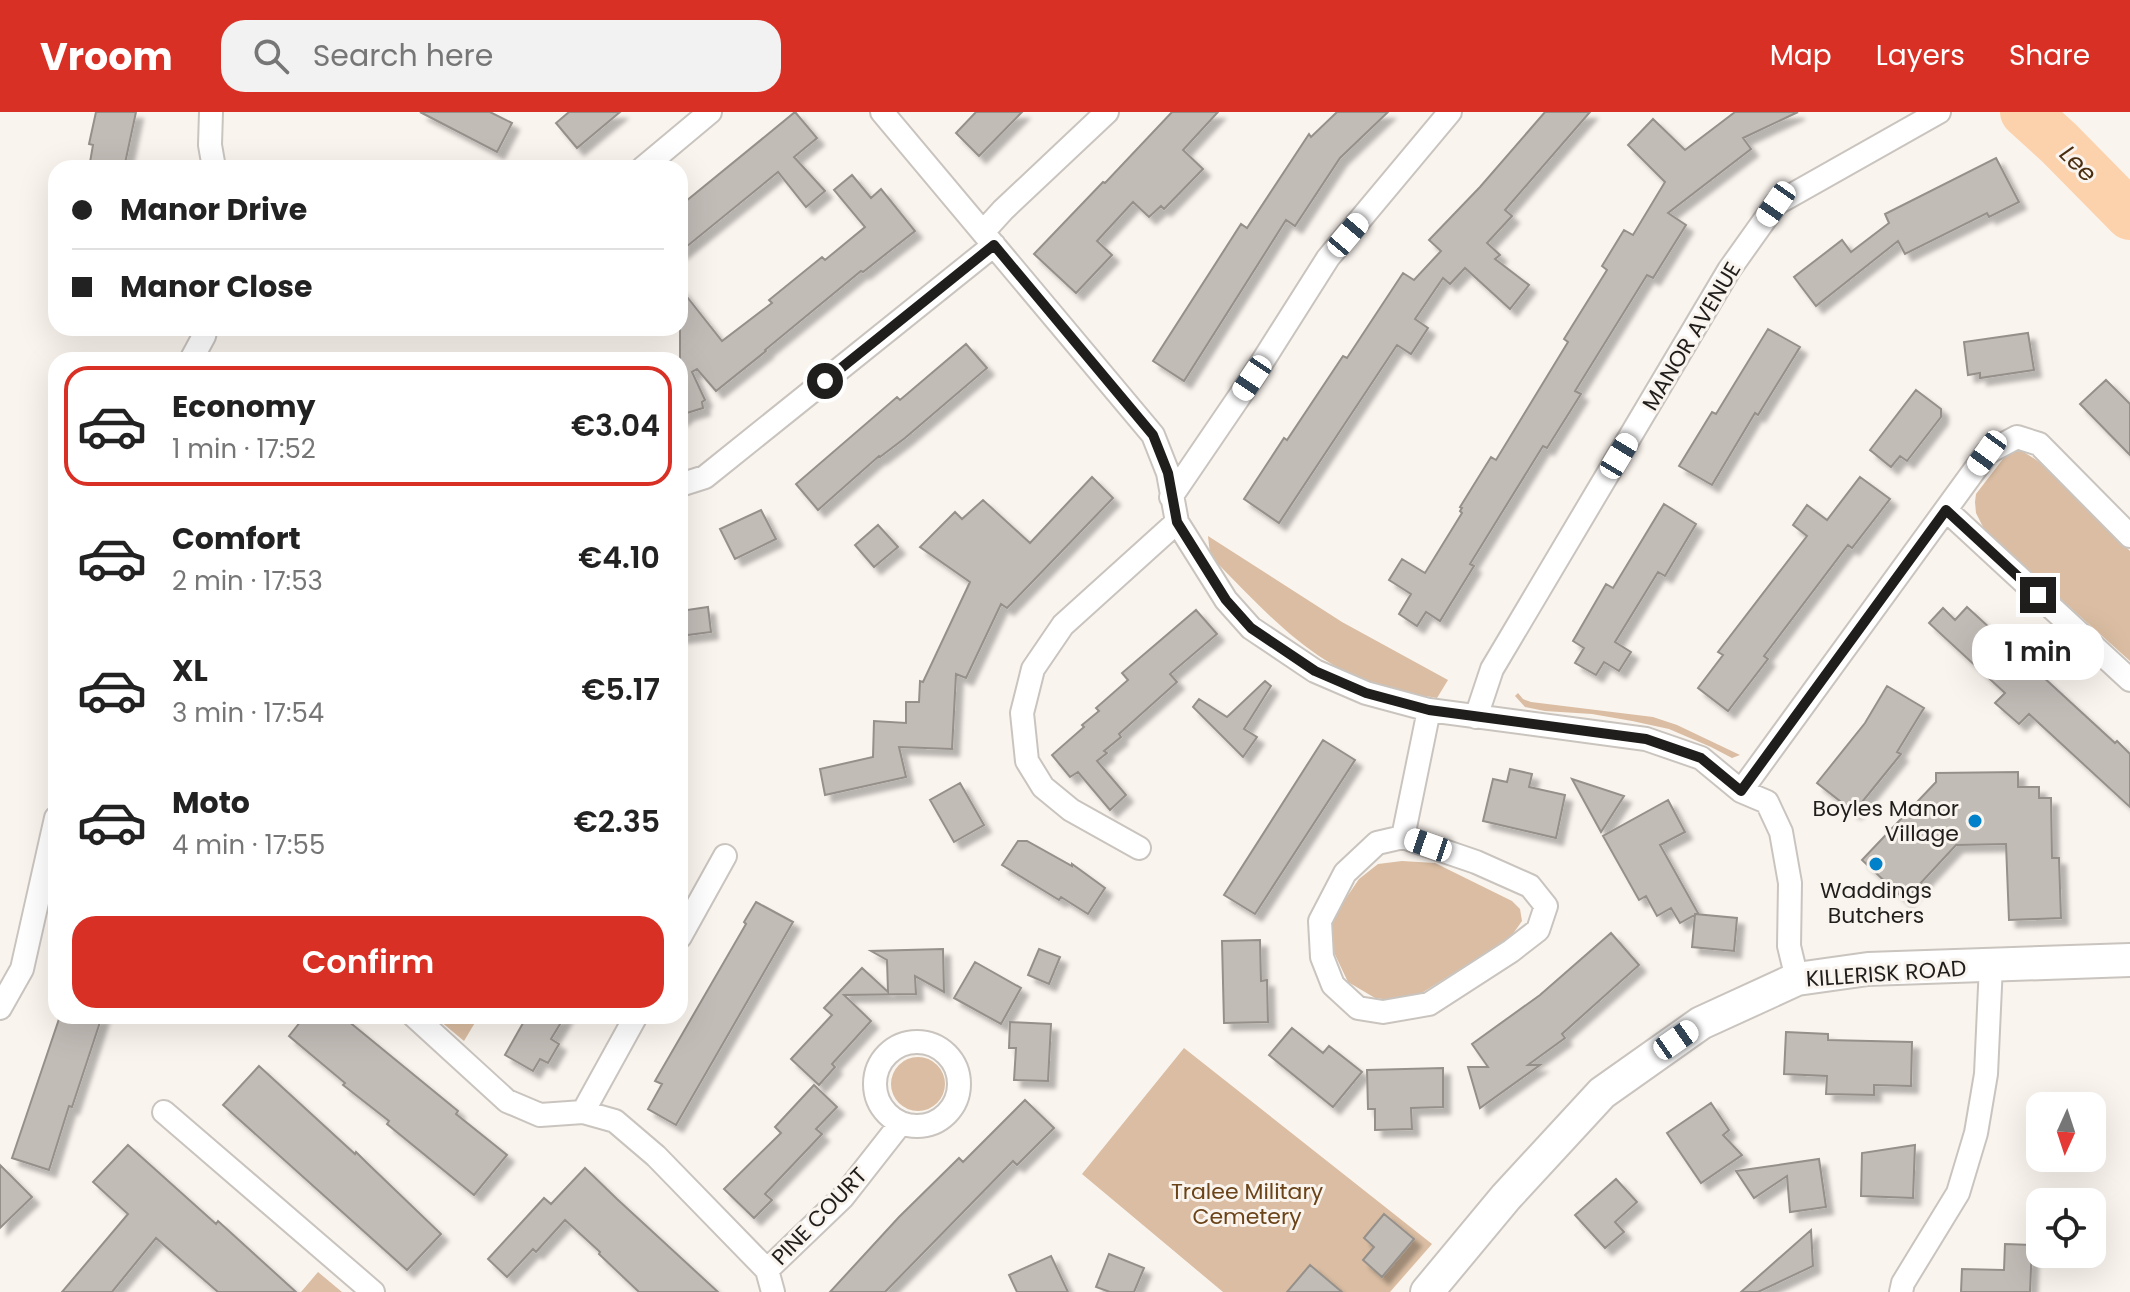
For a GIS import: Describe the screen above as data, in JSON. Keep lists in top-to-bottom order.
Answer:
{
  "streets": {
    "main road": ["KILLERISK ROAD"],
    "street": ["MANOR AVENUE", "PINE COURT"]
  },
  "water": ["Lee"],
  "parks": ["Tralee Military Cemetery"],
  "places": ["Boyles Manor Village", "Waddings Butchers"],
  "north": "bottom",
  "page": {
    "header": "Vroom",
    "search": "Search here",
    "nav": ["Map", "Layers", "Share"],
    "banner": ["Manor Drive", "Manor Close"],
    "list": [
      {
        "name": "Economy",
        "note": "1 min · 17:52",
        "value": "€3.04"
      },
      {
        "name": "Comfort",
        "note": "2 min · 17:53",
        "value": "€4.10"
      },
      {
        "name": "XL",
        "note": "3 min · 17:54",
        "value": "€5.17"
      },
      {
        "name": "Moto",
        "note": "4 min · 17:55",
        "value": "€2.35"
      }
    ],
    "bubble": "1 min",
    "buttons": "Confirm"
  }
}
